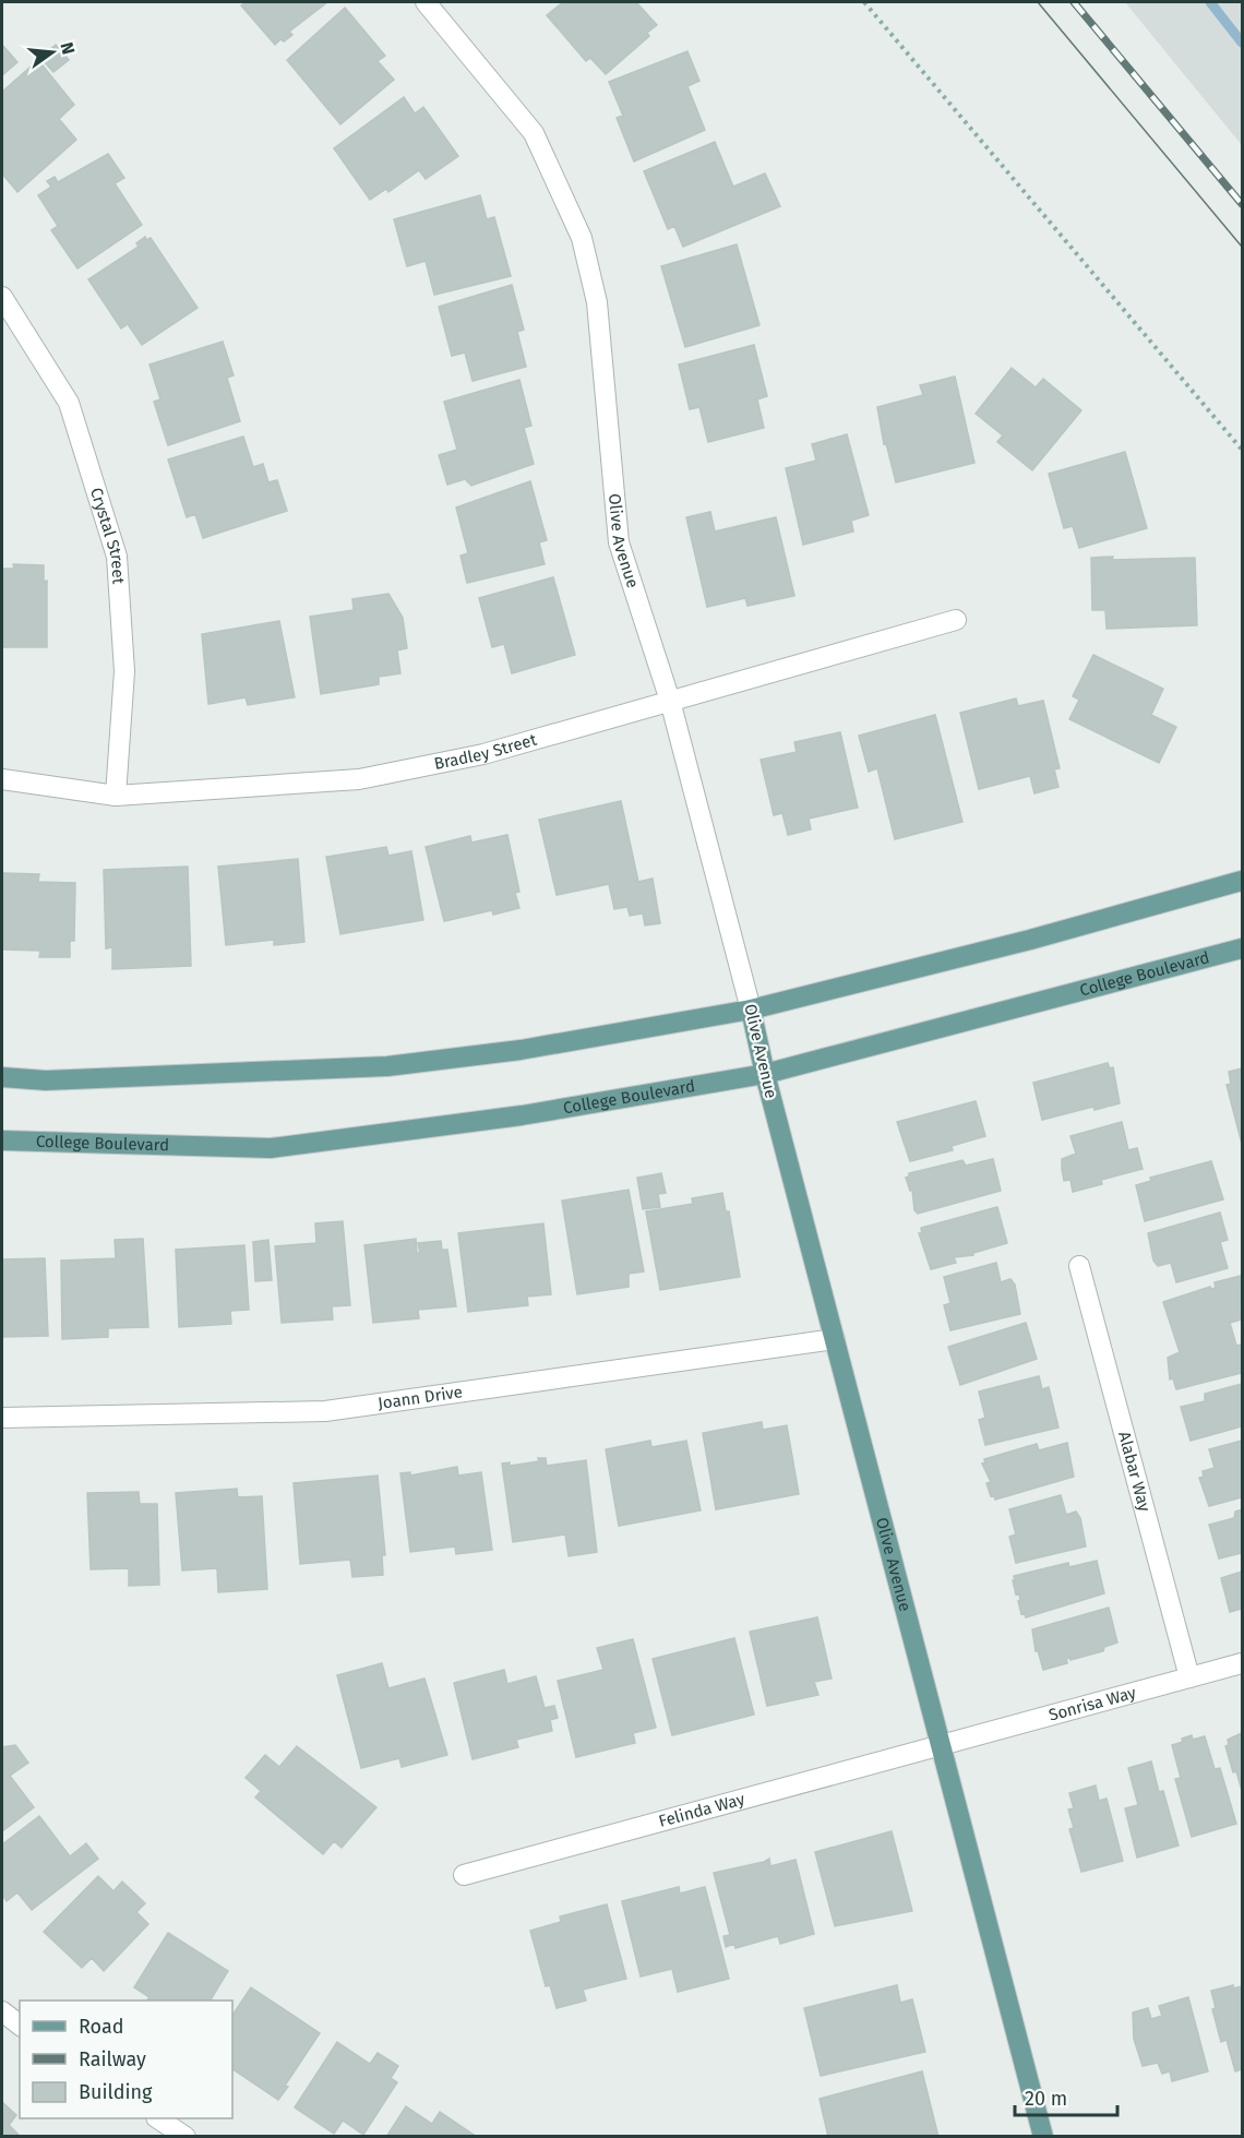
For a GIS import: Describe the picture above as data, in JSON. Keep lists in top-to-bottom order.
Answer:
{
  "streets": {
    "main road": ["Olive Avenue", "College Boulevard"],
    "street": [
      "Crystal Street",
      "Bradley Street",
      "Joann Drive",
      "Alabar Way",
      "Sonrisa Way",
      "Felinda Way"
    ]
  },
  "crossings": [
    ["Crystal Street", "Bradley Street"],
    ["Olive Avenue", "Bradley Street"],
    ["Olive Avenue", "College Boulevard"],
    ["Olive Avenue", "Joann Drive"],
    ["Olive Avenue", "Sonrisa Way"],
    ["Olive Avenue", "Felinda Way"],
    ["Alabar Way", "Sonrisa Way"],
    ["Sonrisa Way", "Felinda Way"]
  ],
  "legend": ["Road", "Railway", "Building"],
  "scale_bar": "20 m",
  "north": "right"
}
